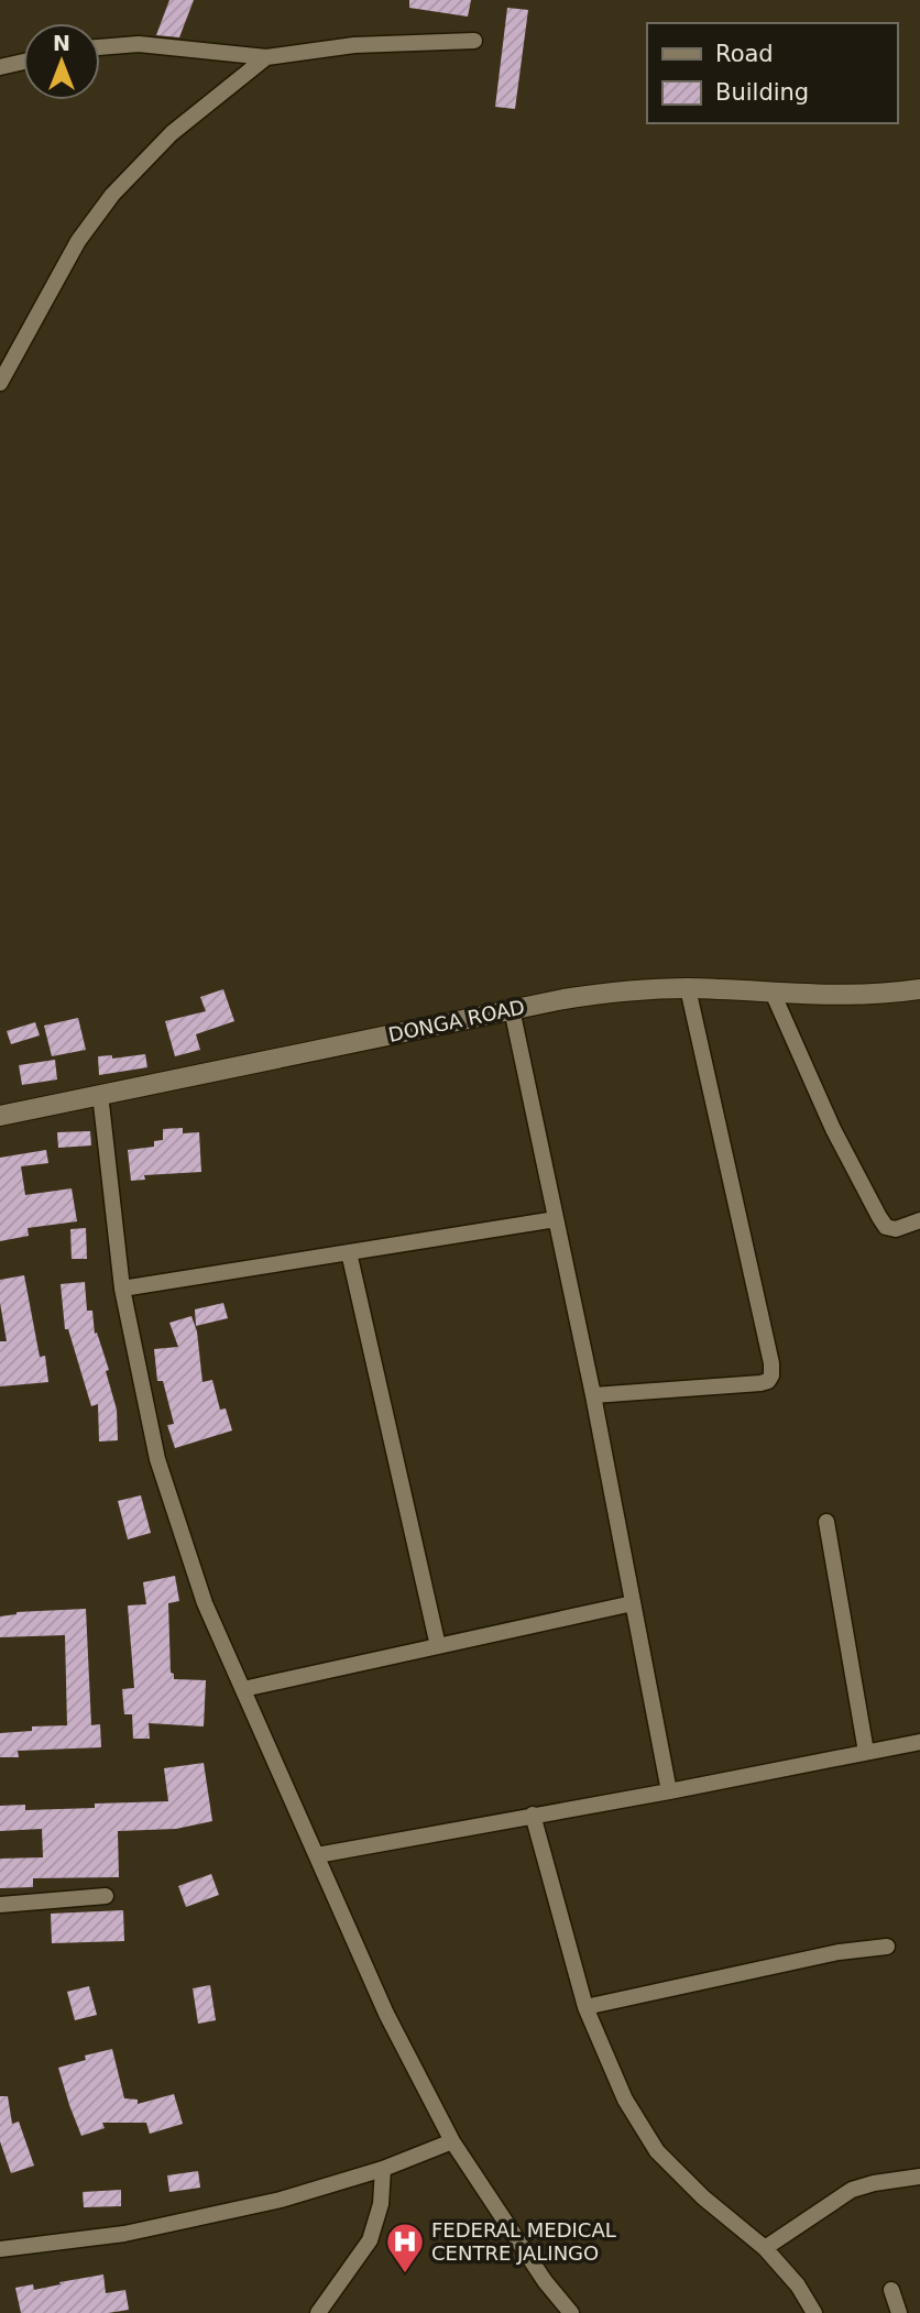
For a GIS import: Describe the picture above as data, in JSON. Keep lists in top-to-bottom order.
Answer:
{
  "streets": {
    "street": ["DONGA ROAD"]
  },
  "places": {
    "hospital": ["FEDERAL MEDICAL CENTRE JALINGO"]
  },
  "legend": ["Road", "Building"],
  "north": "top"
}
